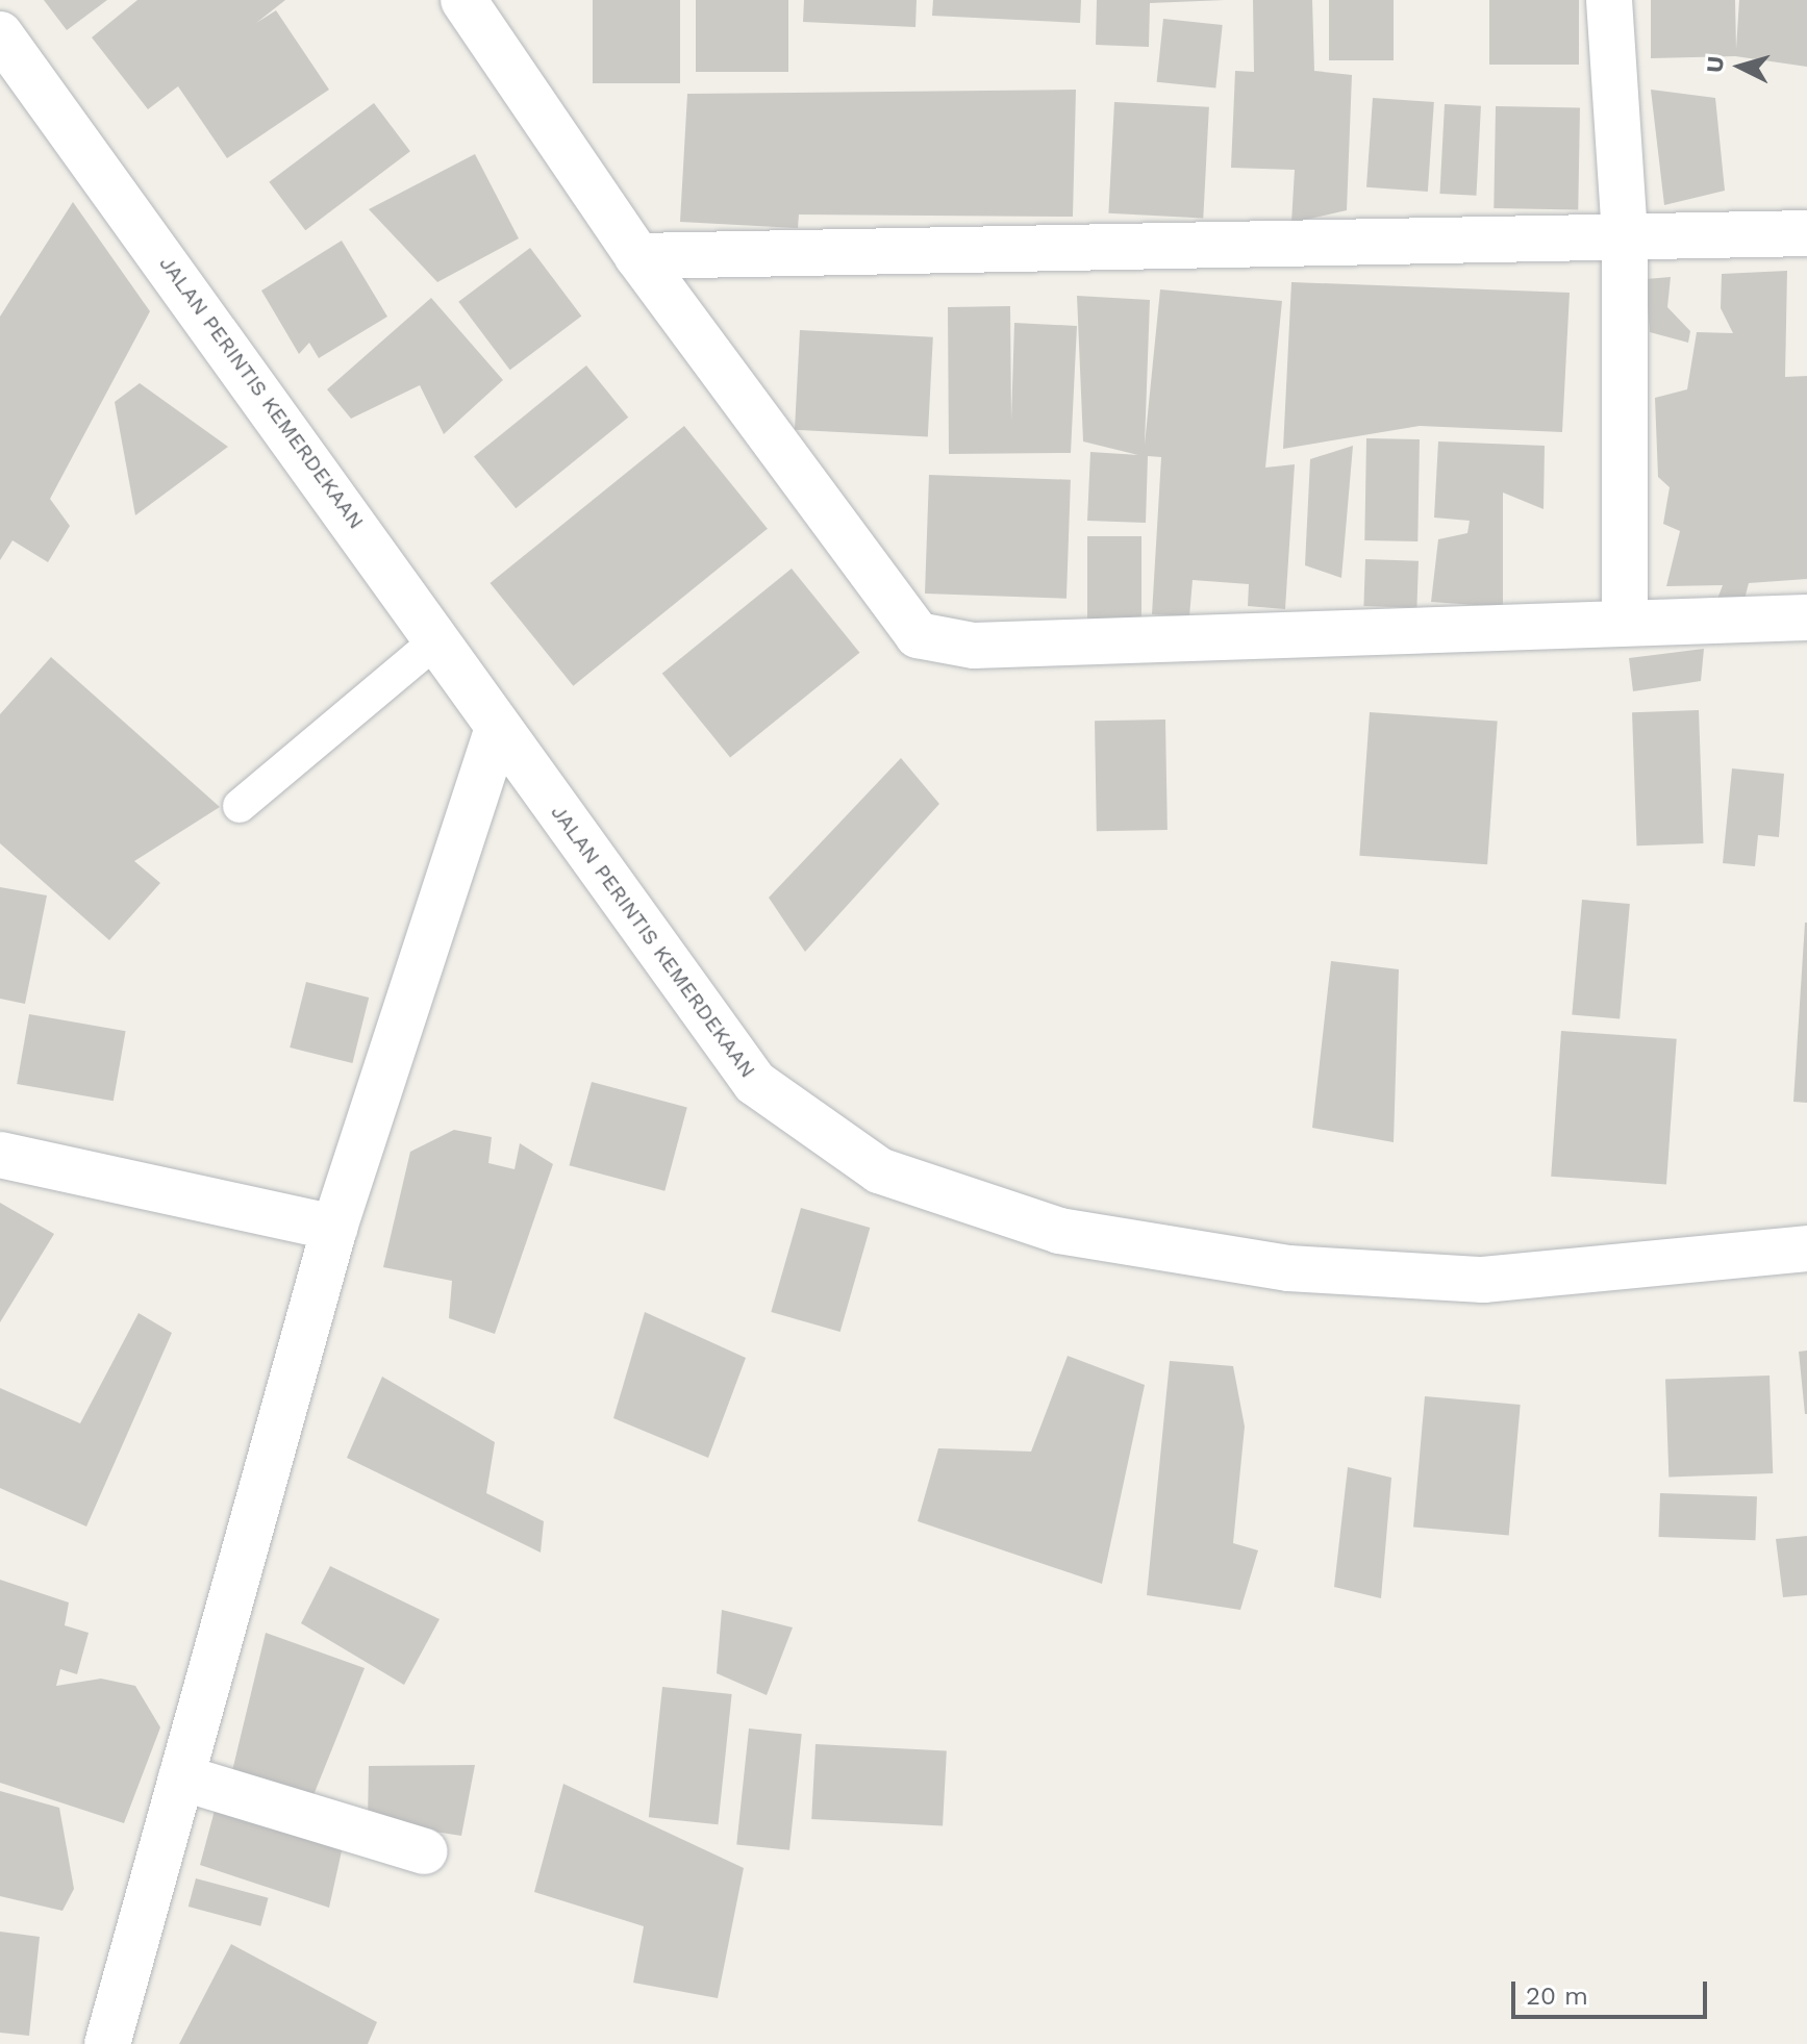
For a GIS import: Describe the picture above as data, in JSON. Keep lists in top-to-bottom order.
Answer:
{
  "streets": {
    "street": ["JALAN PERINTIS KEMERDEKAAN"]
  },
  "scale_bar": "20 m",
  "north": "left"
}
